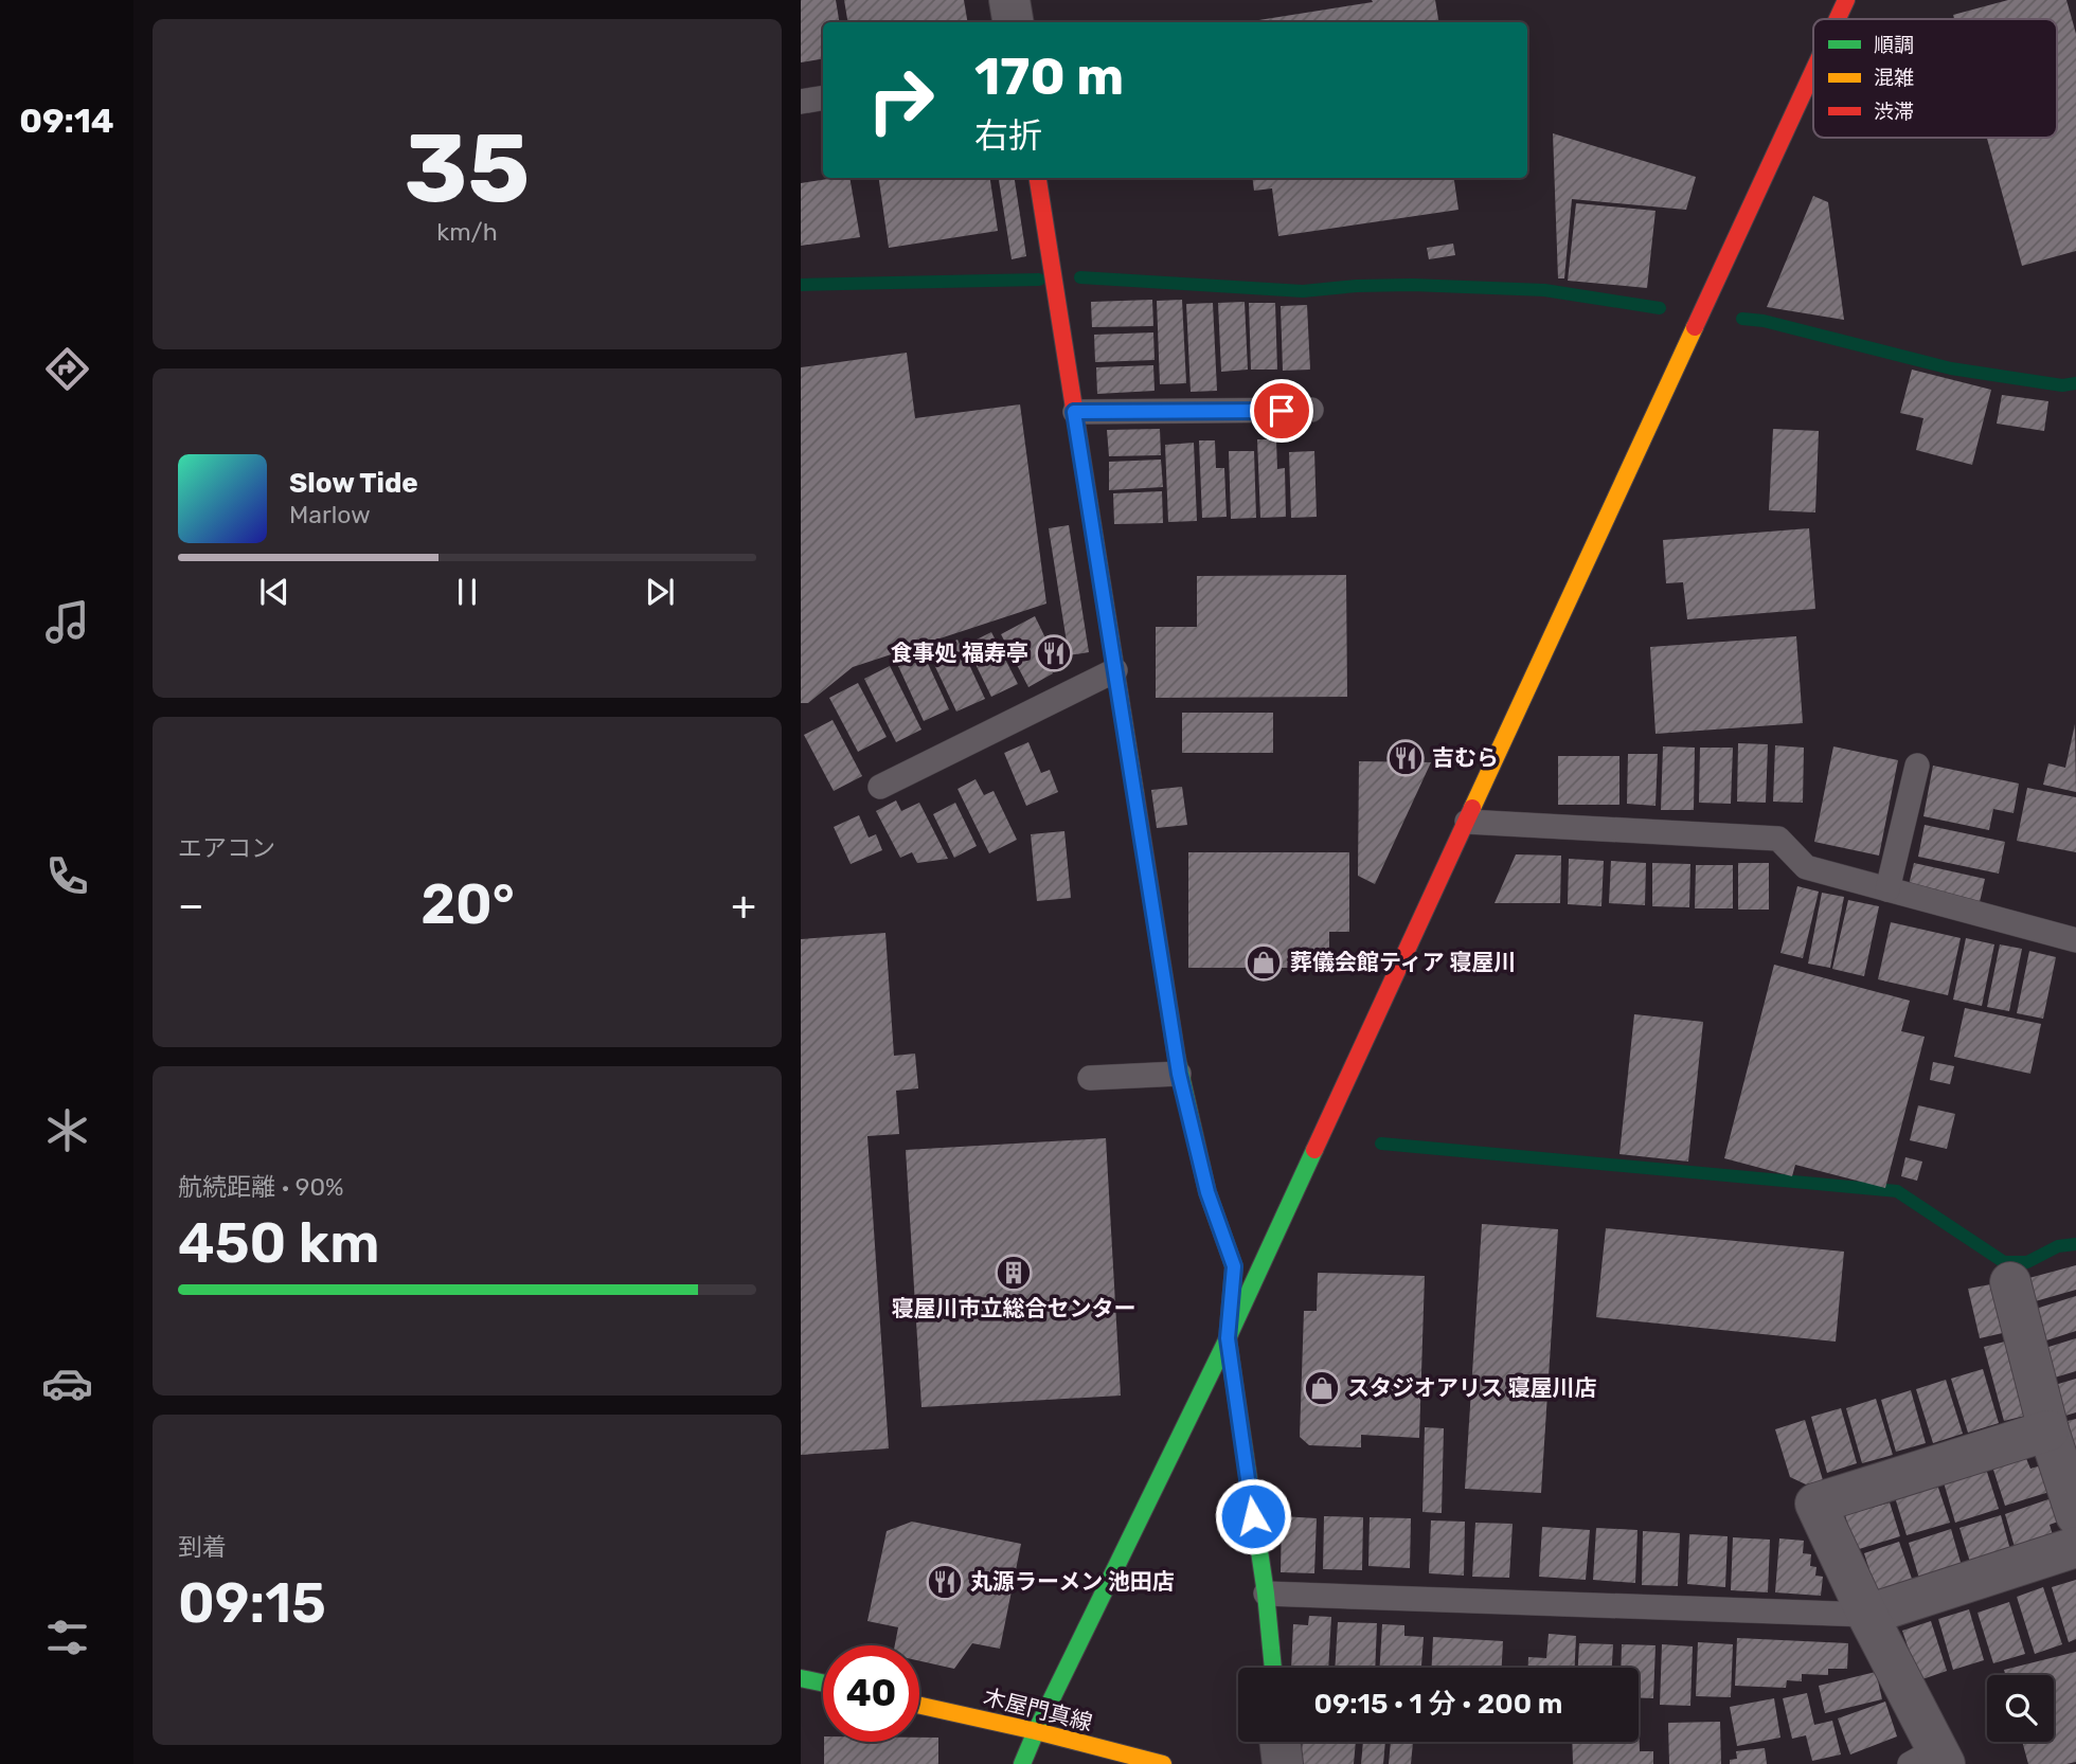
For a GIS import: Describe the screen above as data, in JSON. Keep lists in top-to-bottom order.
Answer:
{
  "streets": {
    "street": ["木屋門真線"]
  },
  "places": {
    "restaurant": ["食事処 福寿亭", "吉むら", "丸源ラーメン 池田店"],
    "shop": ["葬儀会館ティア 寝屋川", "スタジオアリス 寝屋川店"],
    "building": ["寝屋川市立総合センター"]
  },
  "legend": ["順調", "混雑", "渋滞"],
  "page": {
    "tabs": "09:14",
    "tile": [
      ["35", "km/h"],
      "エアコン",
      ["航続距離 · 90%", "450 km"],
      ["到着", "09:15"]
    ],
    "turn": ["170 m", "右折"],
    "song": ["Slow Tide", "Marlow"],
    "heat": ["−", "20°", "+"],
    "limit": "40",
    "trip": "09:15 · 1 分 · 200 m"
  }
}
